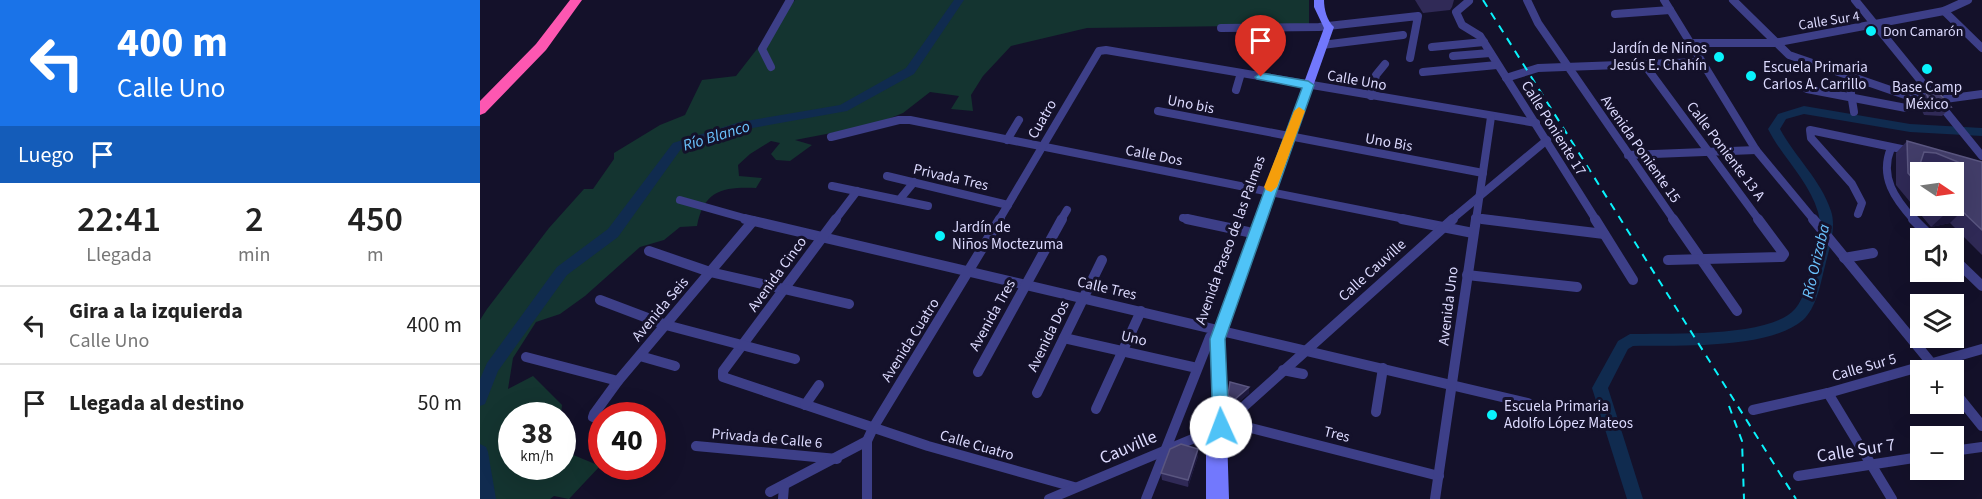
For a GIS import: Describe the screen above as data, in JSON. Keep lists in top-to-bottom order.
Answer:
{
  "streets": {
    "street": [
      "Calle Sur 4",
      "Calle Uno",
      "Uno bis",
      "Cuatro",
      "Calle Poniente 17",
      "Uno Bis",
      "Avenida Poniente 15",
      "Calle Poniente 13 A",
      "Calle Dos",
      "Privada Tres",
      "Avenida Paseo de las Palmas",
      "Calle Cauville",
      "Avenida Cinco",
      "Calle Tres",
      "Avenida Uno",
      "Avenida Seis",
      "Avenida Tres",
      "Avenida Dos",
      "Uno",
      "Avenida Cuatro",
      "Calle Sur 5",
      "Tres",
      "Privada de Calle 6",
      "Calle Cuatro",
      "Cauville",
      "Calle Sur 7"
    ]
  },
  "crossings": [
    ["Calle Uno", "Cuatro"],
    ["Calle Uno", "Calle Poniente 17"],
    ["Calle Uno", "Avenida Paseo de las Palmas"],
    ["Calle Uno", "Avenida Uno"],
    ["Uno bis", "Uno Bis"],
    ["Uno bis", "Avenida Paseo de las Palmas"],
    ["Cuatro", "Calle Dos"],
    ["Cuatro", "Privada Tres"],
    ["Cuatro", "Avenida Cuatro"],
    ["Calle Poniente 17", "Calle Cauville"],
    ["Uno Bis", "Avenida Paseo de las Palmas"],
    ["Uno Bis", "Avenida Uno"],
    ["Avenida Poniente 15", "Calle Poniente 13 A"],
    ["Calle Dos", "Avenida Paseo de las Palmas"],
    ["Calle Dos", "Calle Cauville"],
    ["Calle Dos", "Avenida Uno"],
    ["Privada Tres", "Avenida Cuatro"],
    ["Avenida Paseo de las Palmas", "Calle Cauville"],
    ["Avenida Paseo de las Palmas", "Calle Tres"],
    ["Avenida Paseo de las Palmas", "Tres"],
    ["Avenida Paseo de las Palmas", "Cauville"],
    ["Calle Cauville", "Calle Tres"],
    ["Calle Cauville", "Avenida Uno"],
    ["Calle Cauville", "Tres"],
    ["Calle Cauville", "Cauville"],
    ["Avenida Cinco", "Calle Tres"],
    ["Calle Tres", "Avenida Uno"],
    ["Calle Tres", "Avenida Seis"],
    ["Calle Tres", "Avenida Tres"],
    ["Calle Tres", "Avenida Dos"],
    ["Calle Tres", "Avenida Cuatro"],
    ["Avenida Uno", "Tres"],
    ["Avenida Dos", "Uno"],
    ["Avenida Cuatro", "Privada de Calle 6"],
    ["Avenida Cuatro", "Calle Cuatro"],
    ["Tres", "Cauville"],
    ["Calle Cuatro", "Cauville"]
  ],
  "water": ["Río Blanco", "Río Orizaba"],
  "places": [
    "Don Camarón",
    "Jardín de Niños Jesús E. Chahín",
    "Base Camp México",
    "Escuela Primaria Carlos A. Carrillo",
    "Jardín de Niños Moctezuma",
    "Escuela Primaria Adolfo López Mateos"
  ],
  "north": "right",
  "page": {
    "turn": ["400 m", "Calle Uno"],
    "then": "Luego",
    "map_buttons": ["+", "−"],
    "eta": [
      "22:41",
      "Llegada",
      "2",
      "min",
      "450",
      "m"
    ],
    "list": [
      {
        "name": "Gira a la izquierda",
        "note": "Calle Uno",
        "value": "400 m"
      },
      {
        "name": "Llegada al destino",
        "value": "50 m"
      }
    ],
    "speed": "38 km/h",
    "limit": "40"
  }
}
